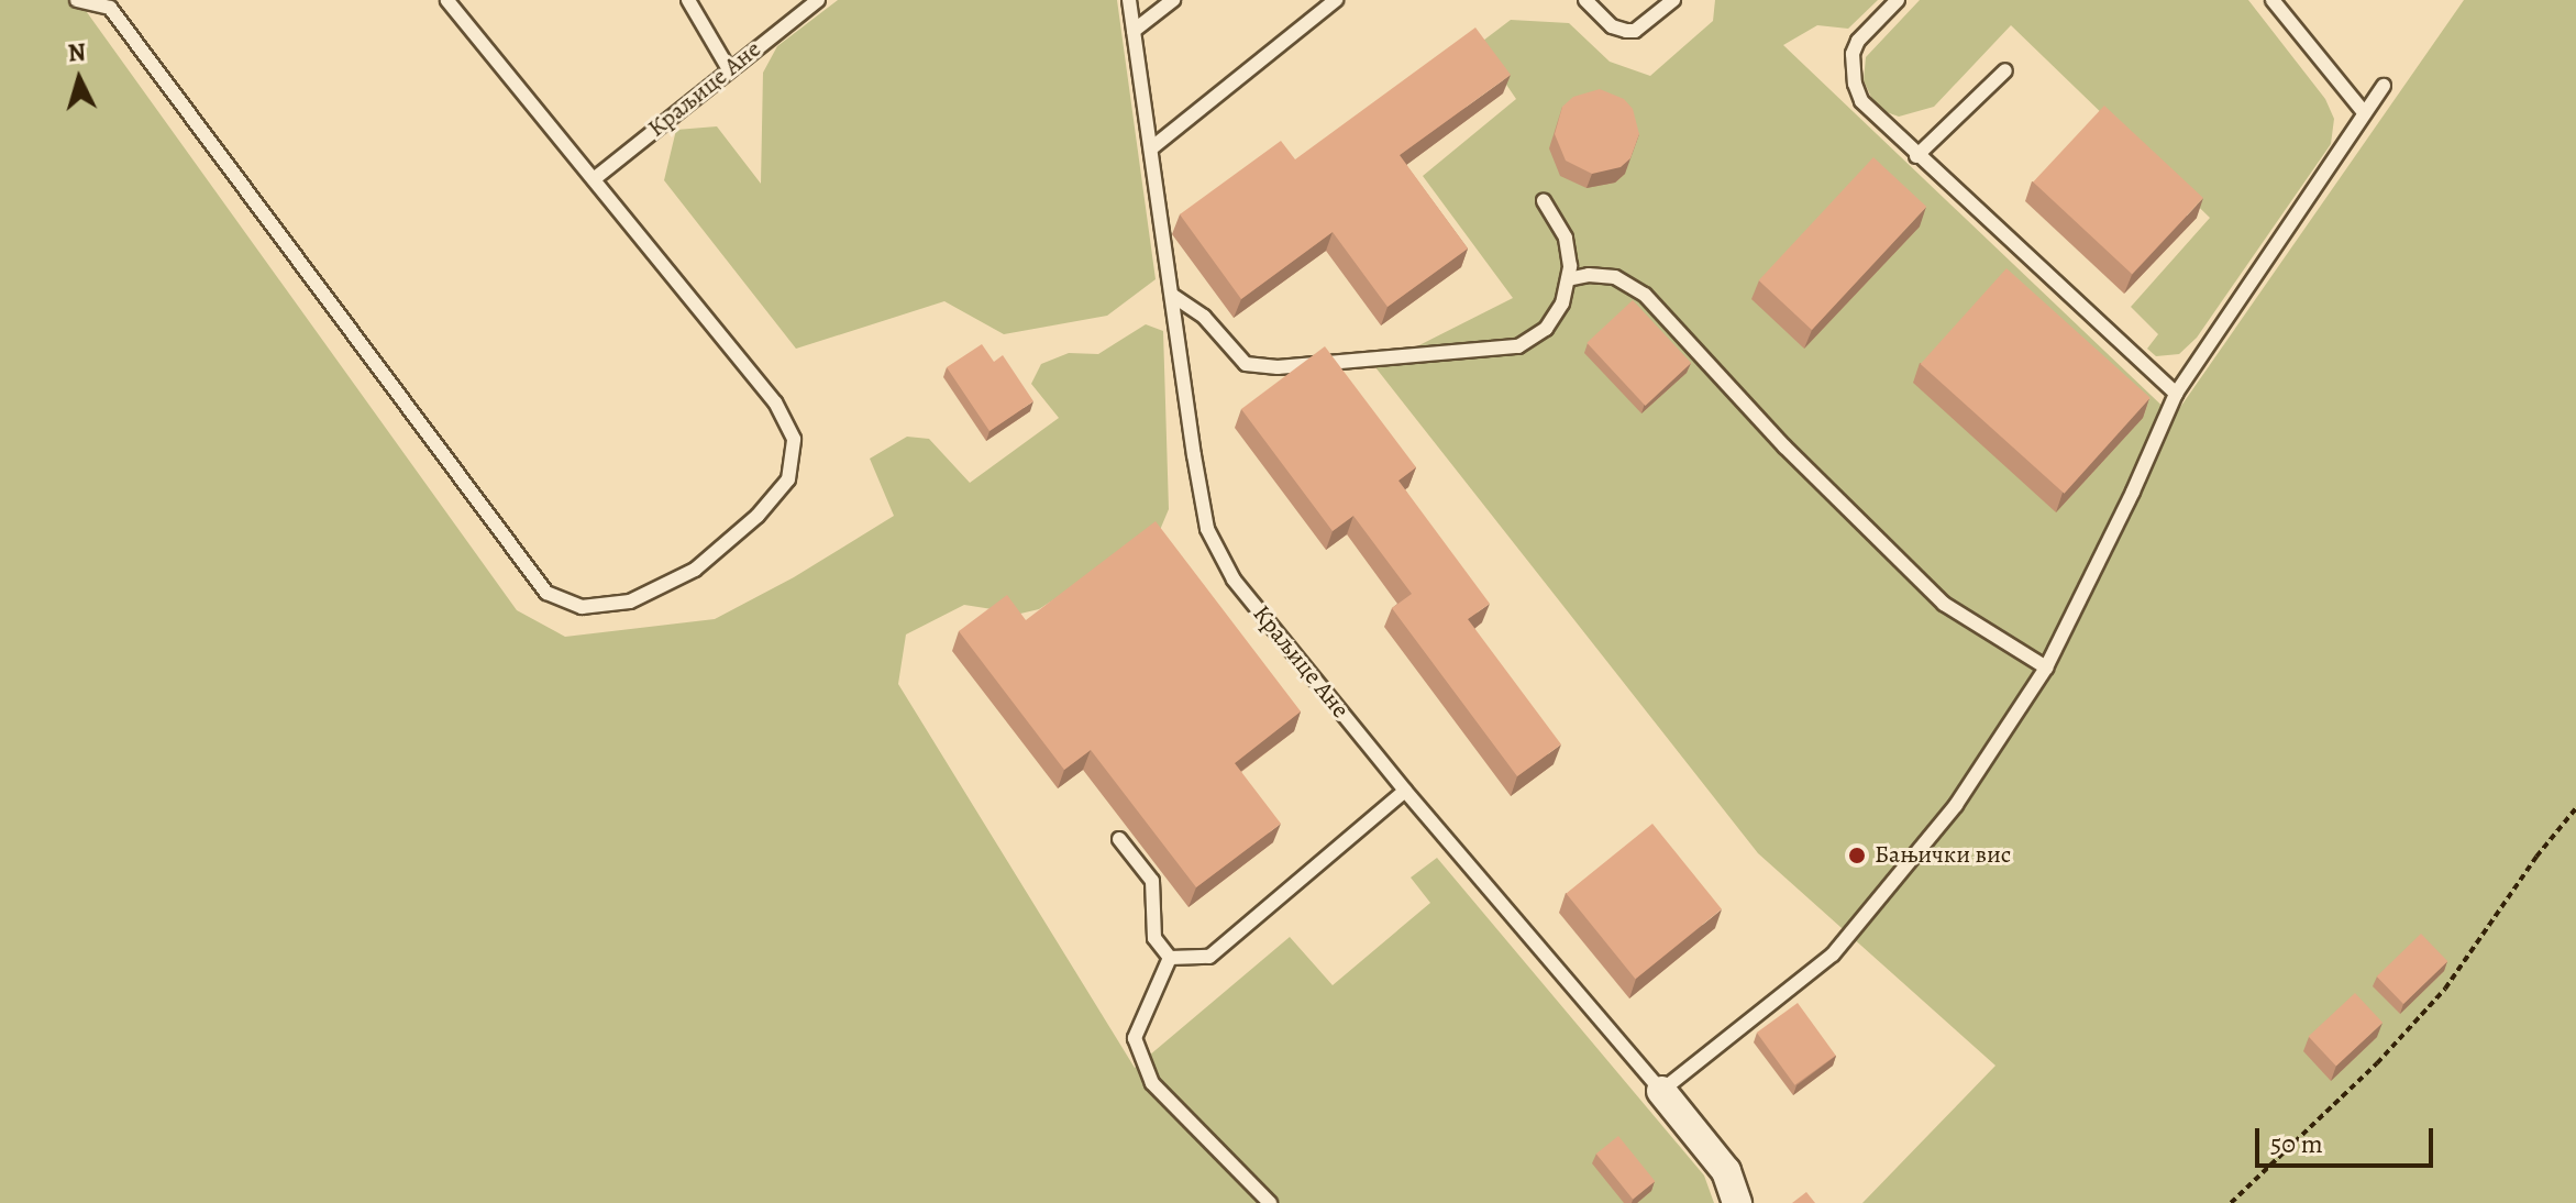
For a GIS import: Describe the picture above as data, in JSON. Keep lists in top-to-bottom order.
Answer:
{
  "streets": {
    "street": ["Краљице Ане"]
  },
  "places": ["Бањички вис"],
  "scale_bar": "50 m",
  "north": "top"
}
